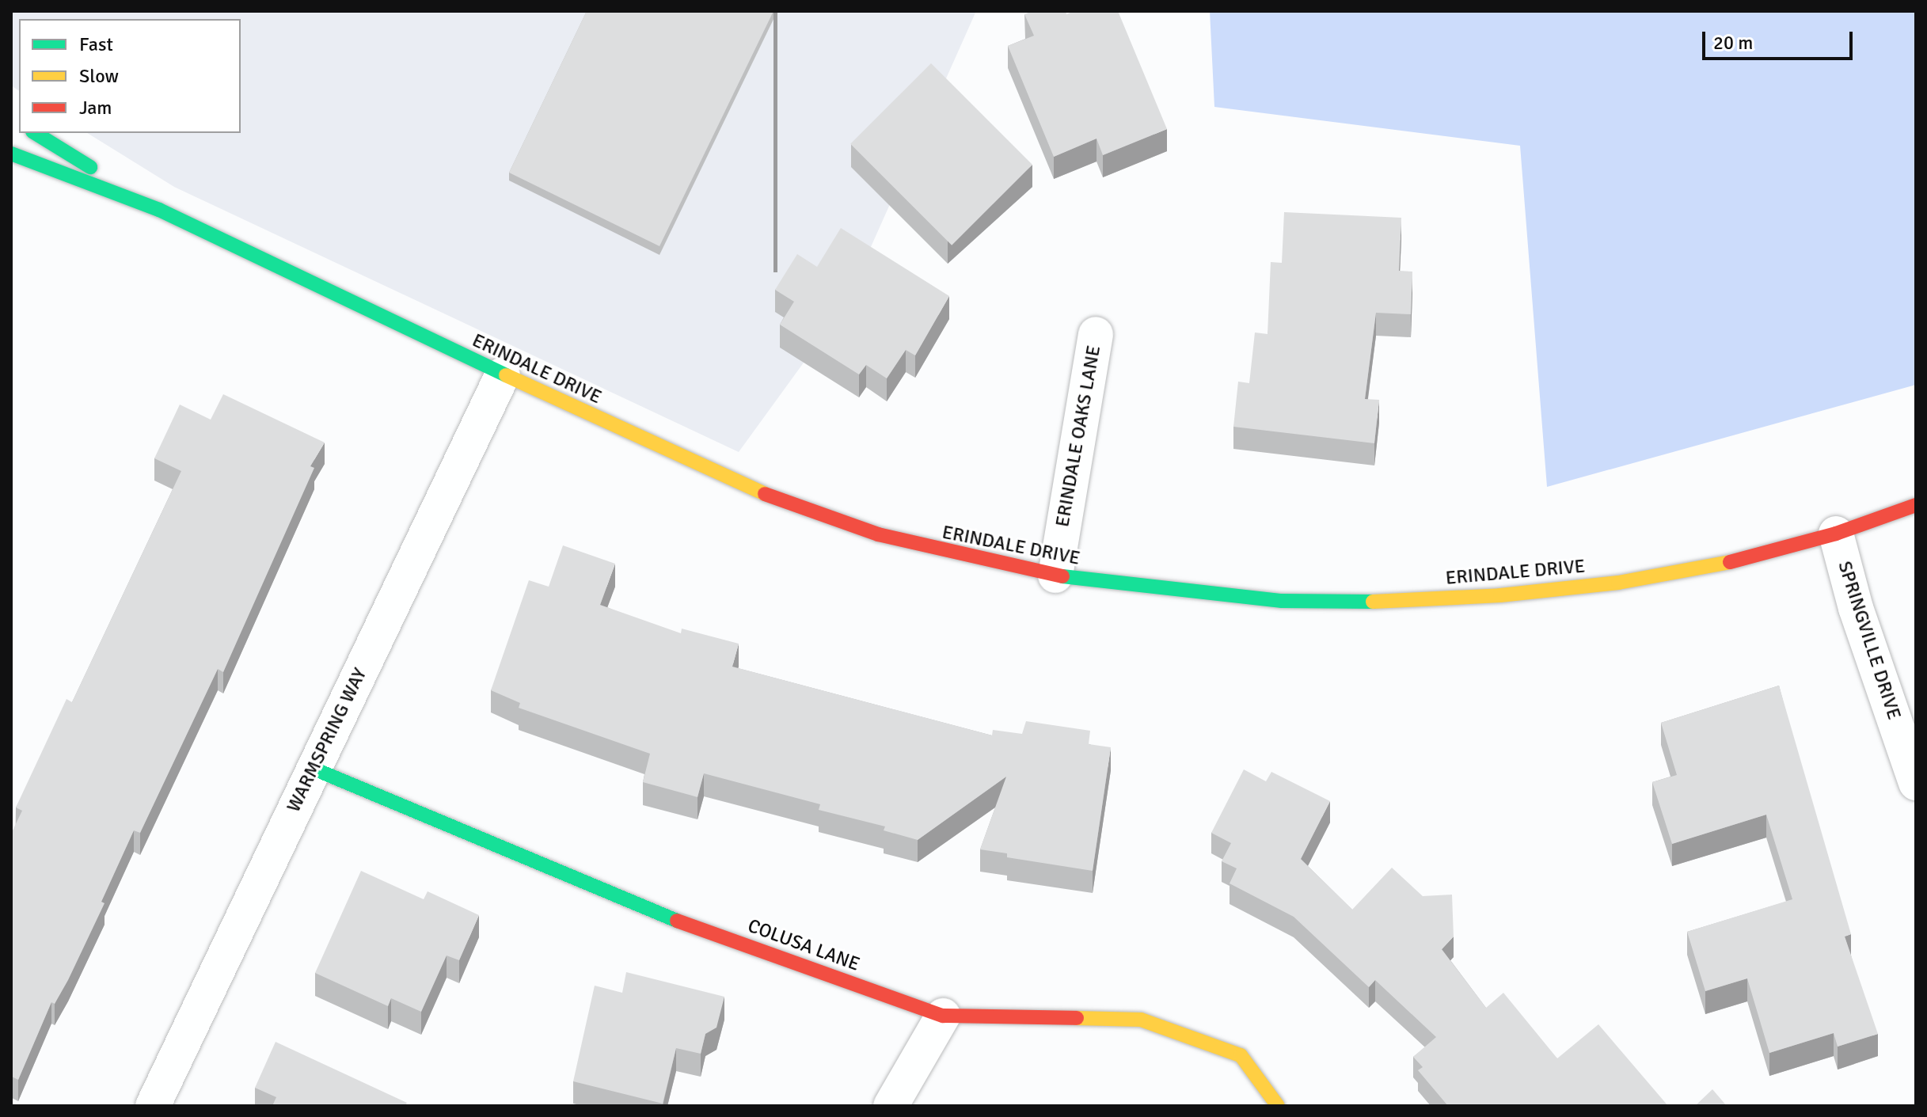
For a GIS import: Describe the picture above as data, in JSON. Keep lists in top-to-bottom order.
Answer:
{
  "streets": {
    "street": [
      "ERINDALE DRIVE",
      "ERINDALE OAKS LANE",
      "SPRINGVILLE DRIVE",
      "WARMSPRING WAY",
      "COLUSA LANE"
    ]
  },
  "crossings": [
    ["ERINDALE DRIVE", "ERINDALE OAKS LANE"],
    ["ERINDALE DRIVE", "SPRINGVILLE DRIVE"],
    ["ERINDALE DRIVE", "WARMSPRING WAY"],
    ["WARMSPRING WAY", "COLUSA LANE"]
  ],
  "legend": ["Fast", "Slow", "Jam"],
  "scale_bar": "20 m"
}
